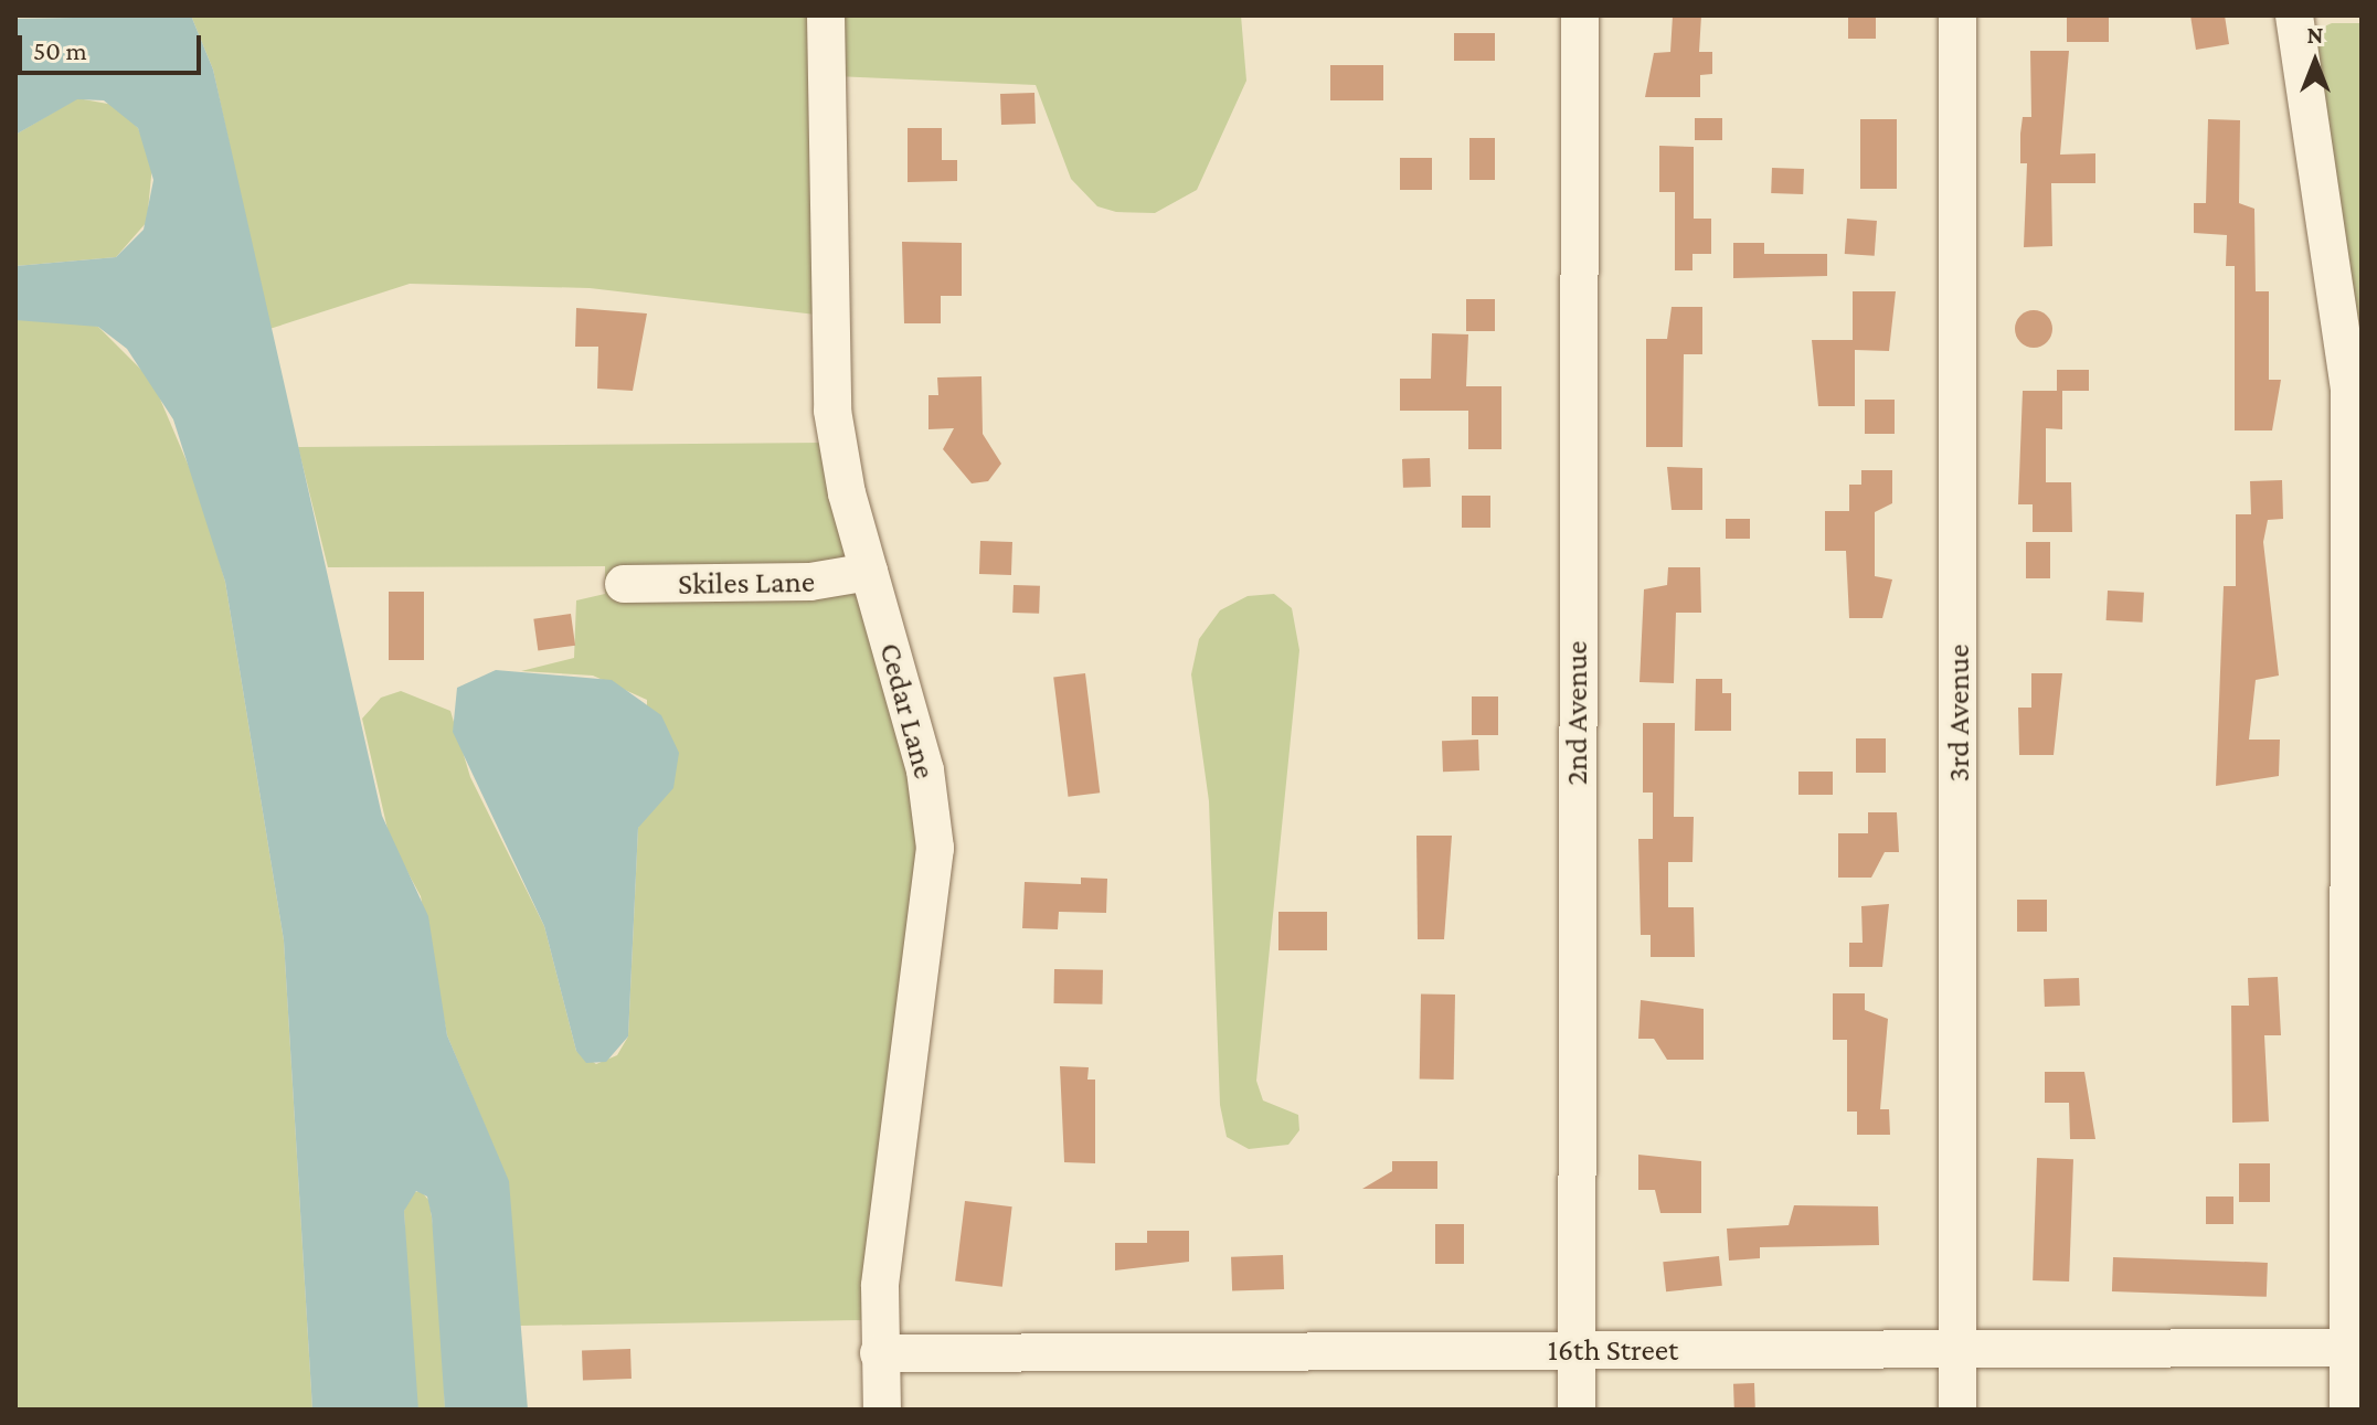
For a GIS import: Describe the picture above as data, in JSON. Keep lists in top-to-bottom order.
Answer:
{
  "streets": {
    "street": [
      "Skiles Lane",
      "Cedar Lane",
      "2nd Avenue",
      "3rd Avenue",
      "16th Street"
    ]
  },
  "crossings": [
    ["Skiles Lane", "Cedar Lane"],
    ["Cedar Lane", "16th Street"],
    ["2nd Avenue", "16th Street"],
    ["3rd Avenue", "16th Street"]
  ],
  "scale_bar": "50 m",
  "north": "top"
}
